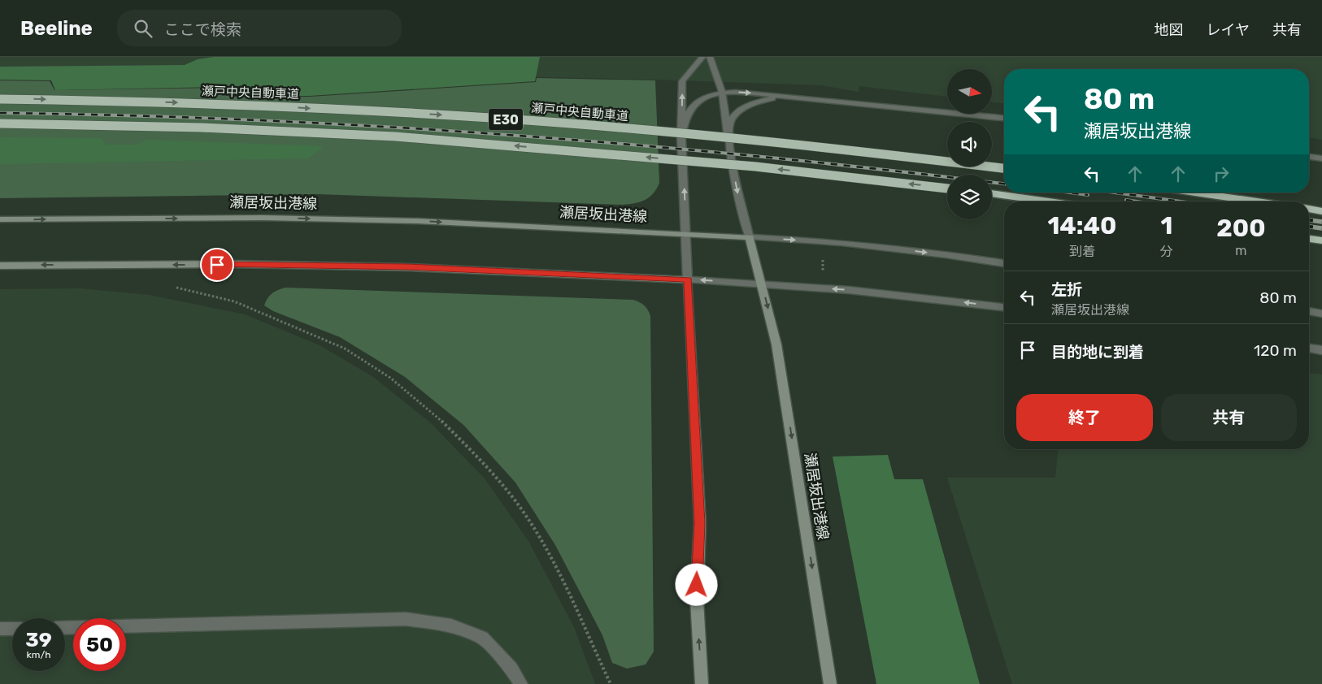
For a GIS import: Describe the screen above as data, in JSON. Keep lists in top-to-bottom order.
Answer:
{
  "streets": {
    "highway": ["瀬戸中央自動車道", "E30"],
    "main road": ["瀬居坂出港線"]
  },
  "north": "right",
  "page": {
    "header": "Beeline",
    "search": "ここで検索",
    "nav": ["地図", "レイヤ", "共有"],
    "turn": ["80 m", "瀬居坂出港線"],
    "eta": [
      "14:40",
      "到着",
      "1",
      "分",
      "200",
      "m"
    ],
    "list": [
      {
        "name": "左折",
        "note": "瀬居坂出港線",
        "value": "80 m"
      },
      {
        "name": "目的地に到着",
        "value": "120 m"
      }
    ],
    "buttons": ["終了", "共有"],
    "speed": "39 km/h",
    "limit": "50"
  }
}
